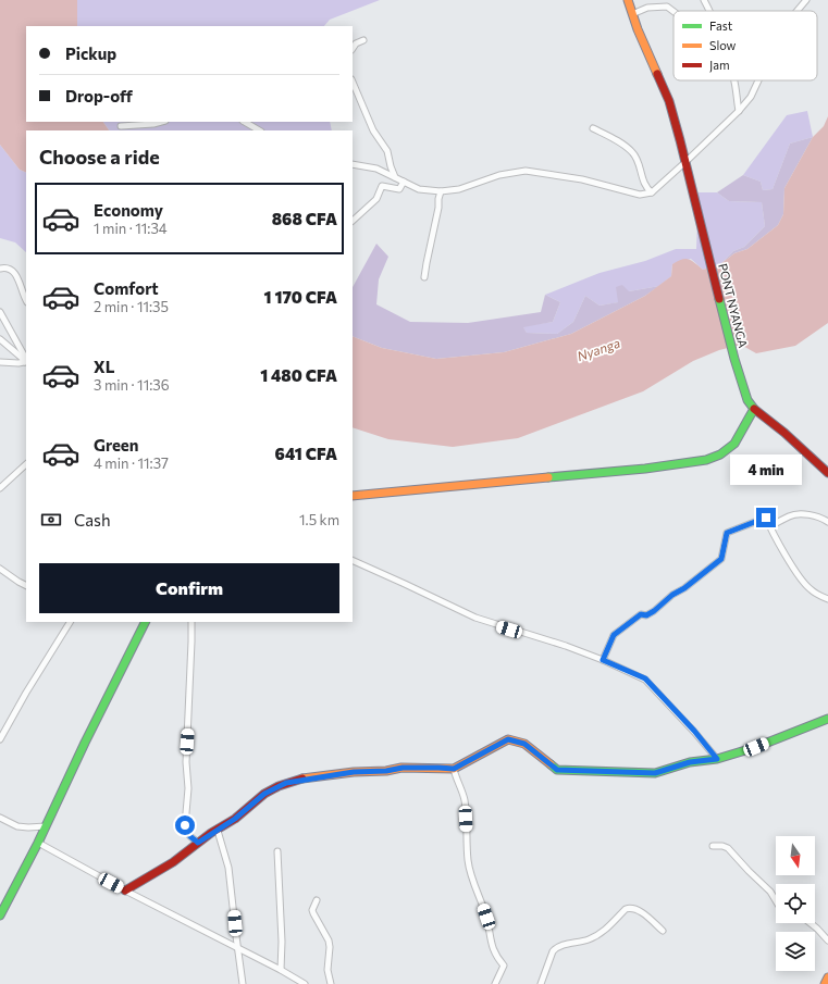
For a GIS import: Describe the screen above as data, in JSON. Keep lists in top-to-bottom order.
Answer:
{
  "streets": {
    "main road": ["PONT NYANGA"]
  },
  "water": ["Nyanga"],
  "legend": ["Fast", "Slow", "Jam"],
  "north": "bottom",
  "page": {
    "banner": ["Pickup", "Drop-off"],
    "heading": "Choose a ride",
    "list": [
      {
        "name": "Economy",
        "note": "1 min · 11:34",
        "value": "868 CFA"
      },
      {
        "name": "Comfort",
        "note": "2 min · 11:35",
        "value": "1 170 CFA"
      },
      {
        "name": "XL",
        "note": "3 min · 11:36",
        "value": "1 480 CFA"
      },
      {
        "name": "Green",
        "note": "4 min · 11:37",
        "value": "641 CFA"
      }
    ],
    "bubble": "4 min",
    "pay": ["Cash", "1.5 km"],
    "buttons": "Confirm"
  }
}
